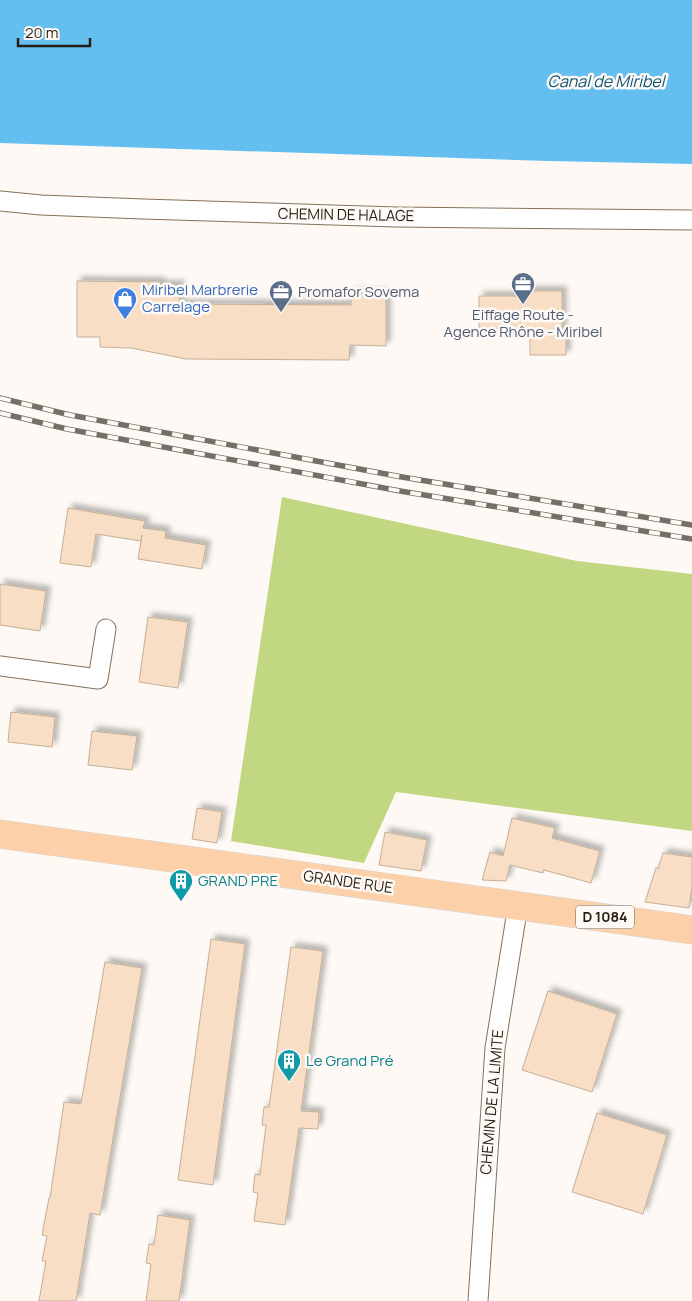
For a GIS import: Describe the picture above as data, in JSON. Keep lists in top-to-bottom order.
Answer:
{
  "streets": {
    "main road": ["GRANDE RUE", "D 1084"],
    "street": ["CHEMIN DE HALAGE", "CHEMIN DE LA LIMITE"]
  },
  "crossings": [
    ["GRANDE RUE", "D 1084"],
    ["GRANDE RUE", "CHEMIN DE LA LIMITE"],
    ["D 1084", "CHEMIN DE LA LIMITE"]
  ],
  "water": ["Canal de Miribel"],
  "places": {
    "office": ["Eiffage Route - Agence Rhône - Miribel", "Promafor Sovema"],
    "shop": ["Miribel Marbrerie Carrelage"],
    "building": ["GRAND PRE", "Le Grand Pré"]
  },
  "scale_bar": "20 m"
}
